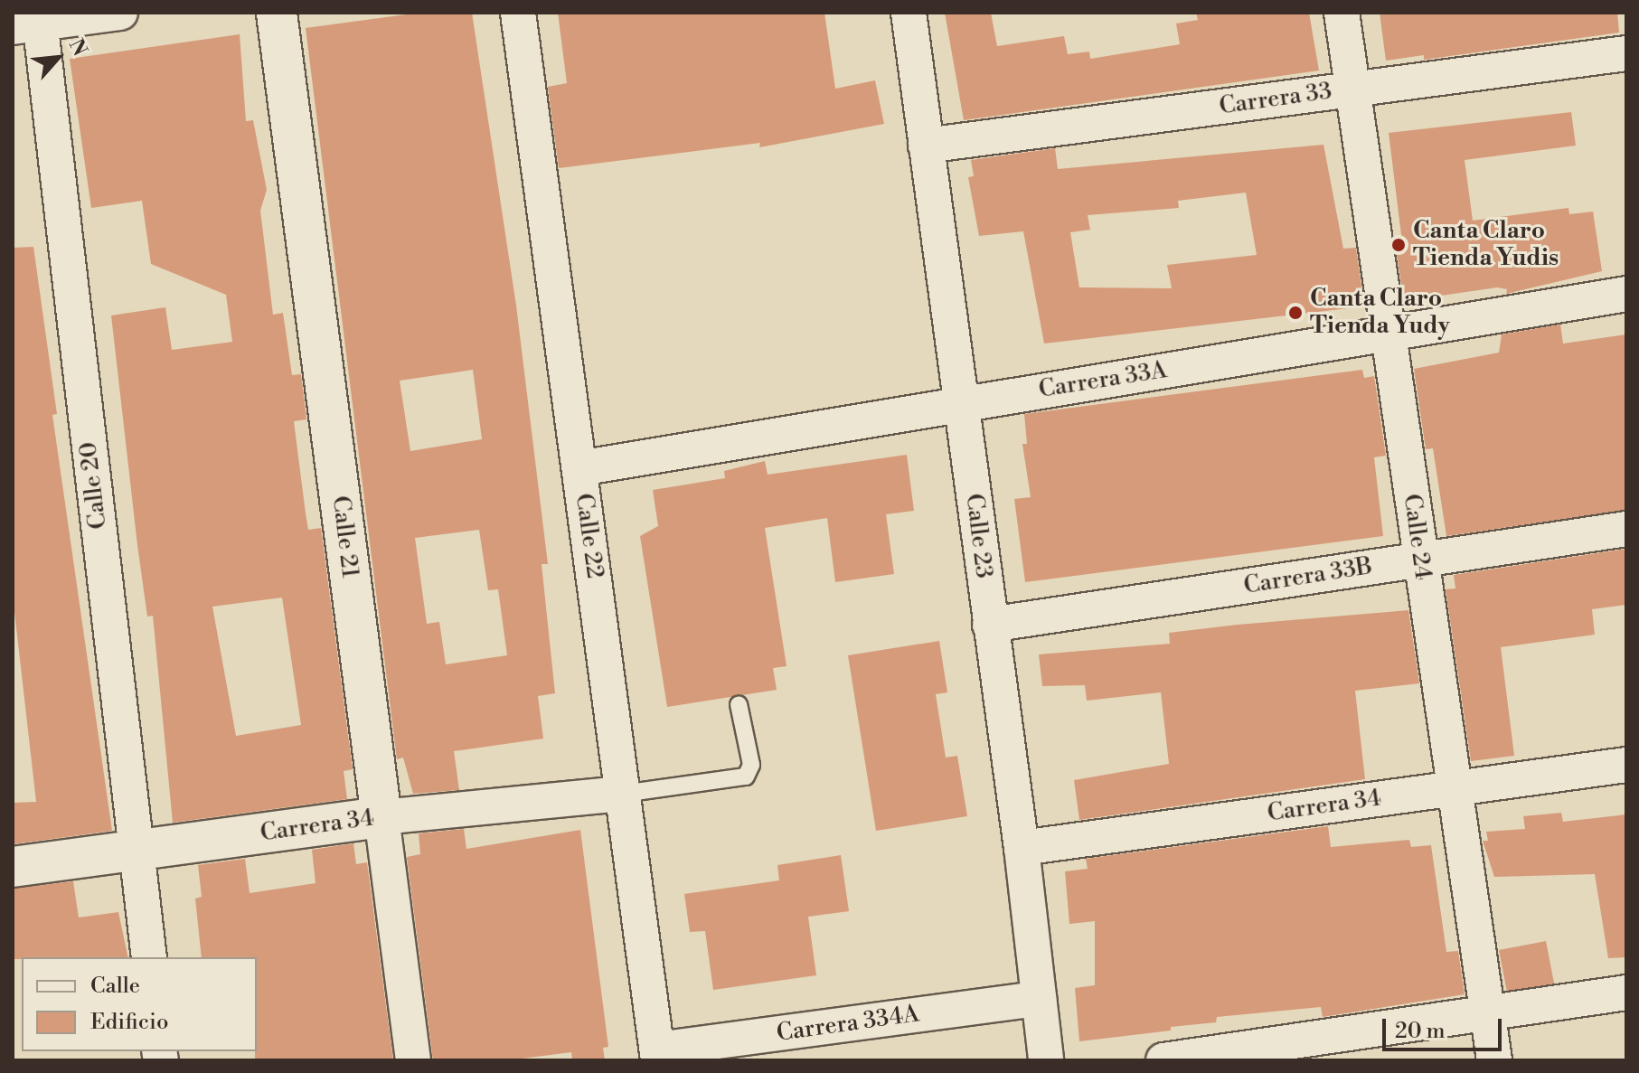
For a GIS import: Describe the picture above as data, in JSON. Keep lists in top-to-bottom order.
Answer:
{
  "streets": {
    "street": [
      "Carrera 33",
      "Carrera 33A",
      "Calle 20",
      "Calle 22",
      "Calle 23",
      "Calle 21",
      "Calle 24",
      "Carrera 33B",
      "Carrera 34",
      "Carrera 334A"
    ]
  },
  "crossings": [
    ["Carrera 33", "Calle 23"],
    ["Carrera 33", "Calle 24"],
    ["Carrera 33A", "Calle 22"],
    ["Carrera 33A", "Calle 23"],
    ["Carrera 33A", "Calle 24"],
    ["Calle 20", "Carrera 34"],
    ["Calle 22", "Carrera 34"],
    ["Calle 22", "Carrera 334A"],
    ["Calle 23", "Carrera 33B"],
    ["Calle 23", "Carrera 34"],
    ["Calle 23", "Carrera 334A"],
    ["Calle 21", "Carrera 34"],
    ["Calle 24", "Carrera 33B"],
    ["Calle 24", "Carrera 34"]
  ],
  "places": ["Canta Claro Tienda Yudis", "Canta Claro Tienda Yudy"],
  "legend": ["Calle", "Edificio"],
  "scale_bar": "20 m",
  "north": "top right"
}
